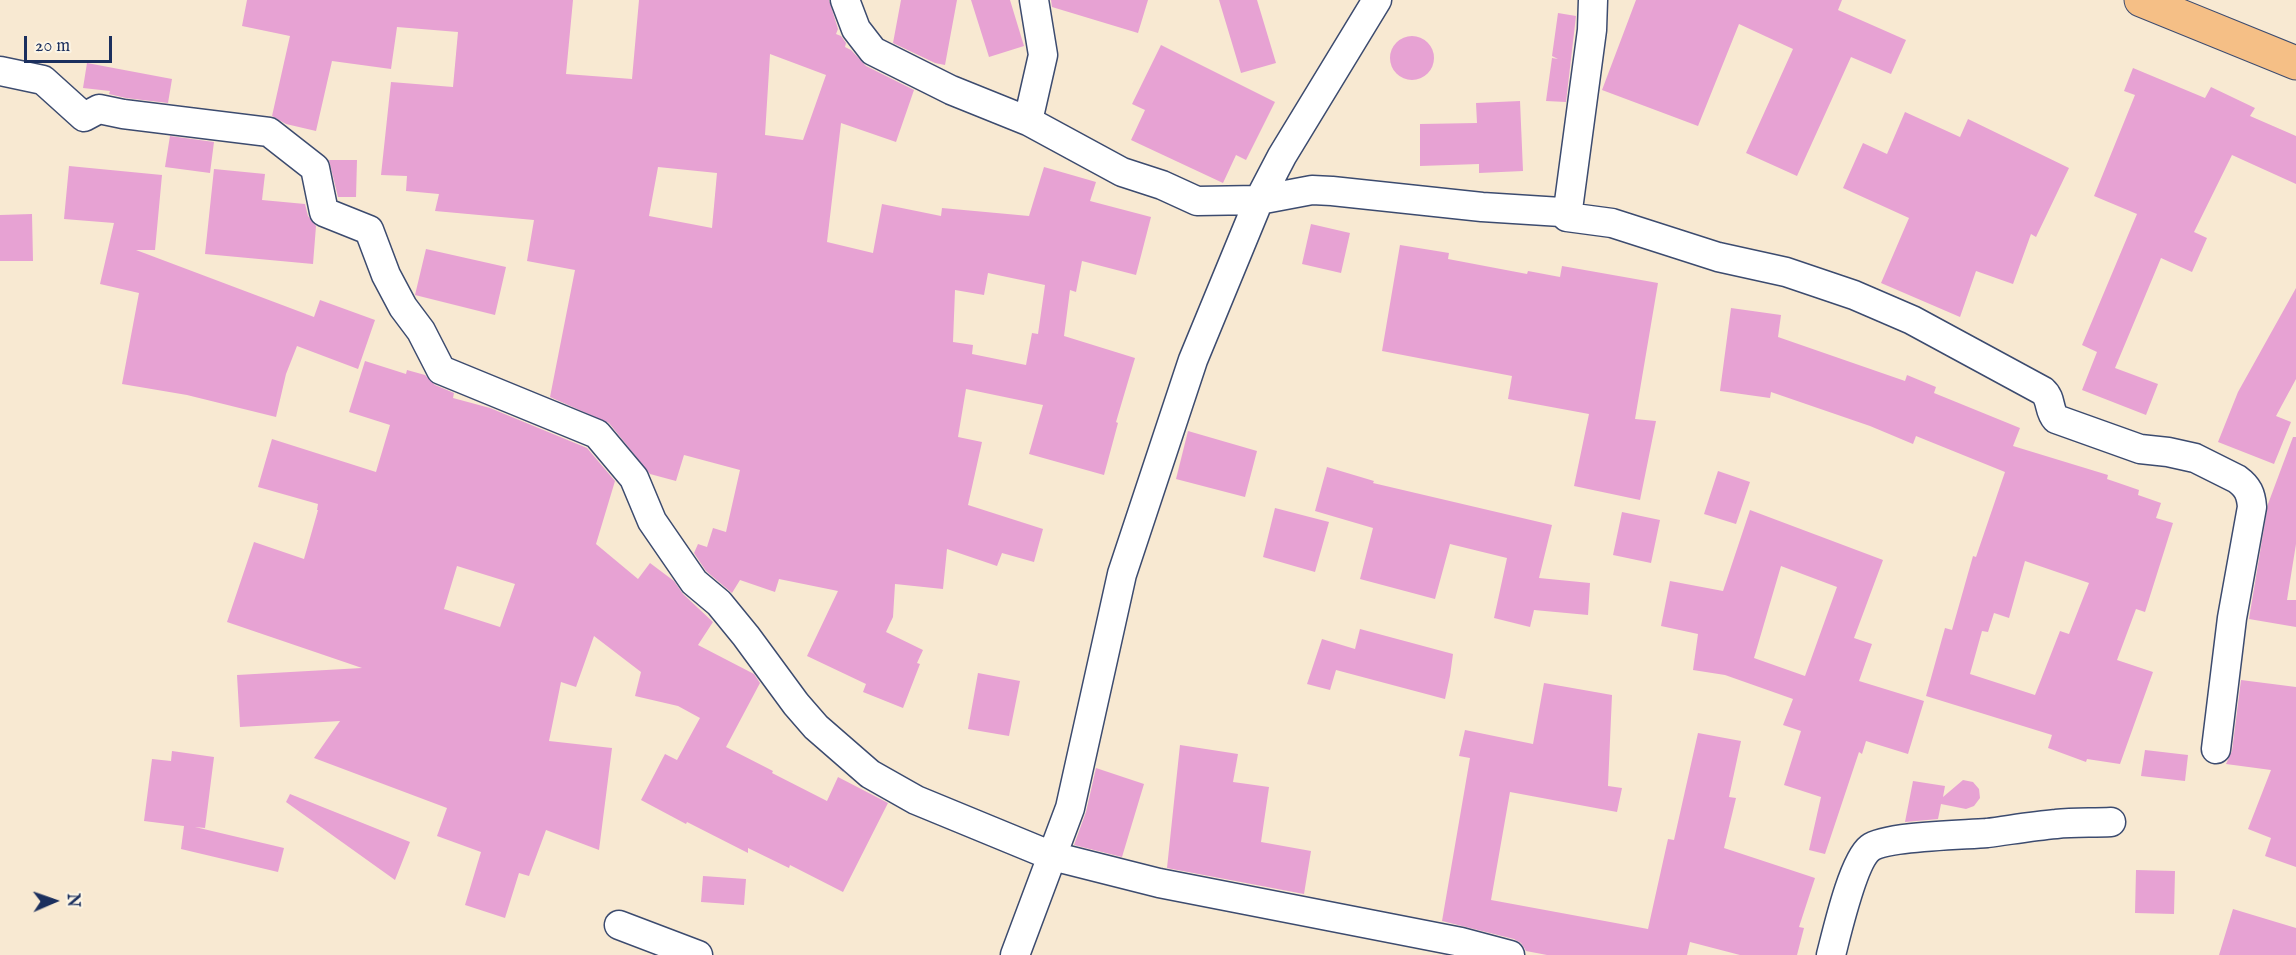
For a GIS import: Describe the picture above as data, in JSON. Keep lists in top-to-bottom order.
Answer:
{
  "scale_bar": "20 m",
  "north": "right"
}
